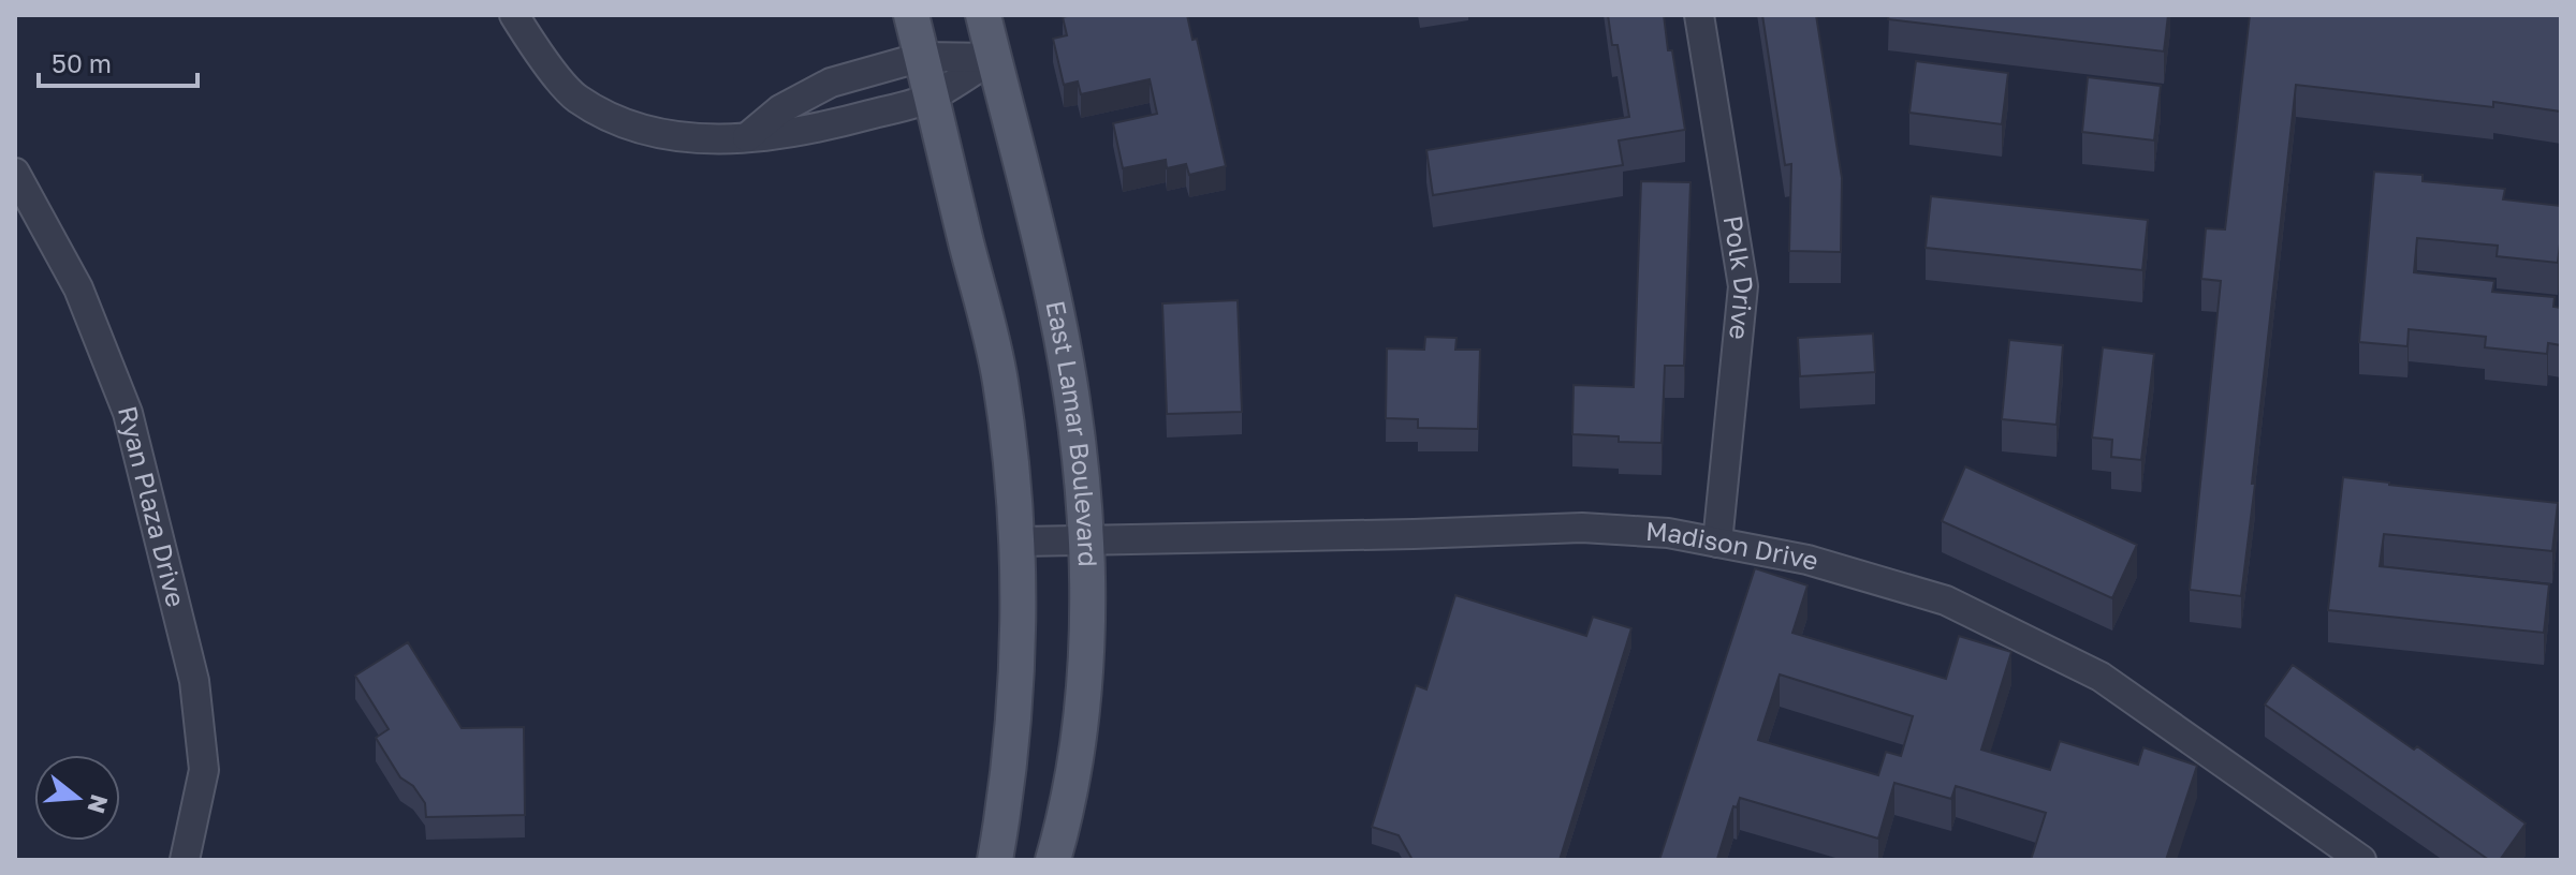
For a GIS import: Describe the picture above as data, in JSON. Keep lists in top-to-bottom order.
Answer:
{
  "streets": {
    "main road": ["East Lamar Boulevard"],
    "street": ["Polk Drive", "Ryan Plaza Drive", "Madison Drive"]
  },
  "crossings": [
    ["Polk Drive", "Madison Drive"],
    ["East Lamar Boulevard", "Madison Drive"]
  ],
  "scale_bar": "50 m",
  "north": "right"
}
